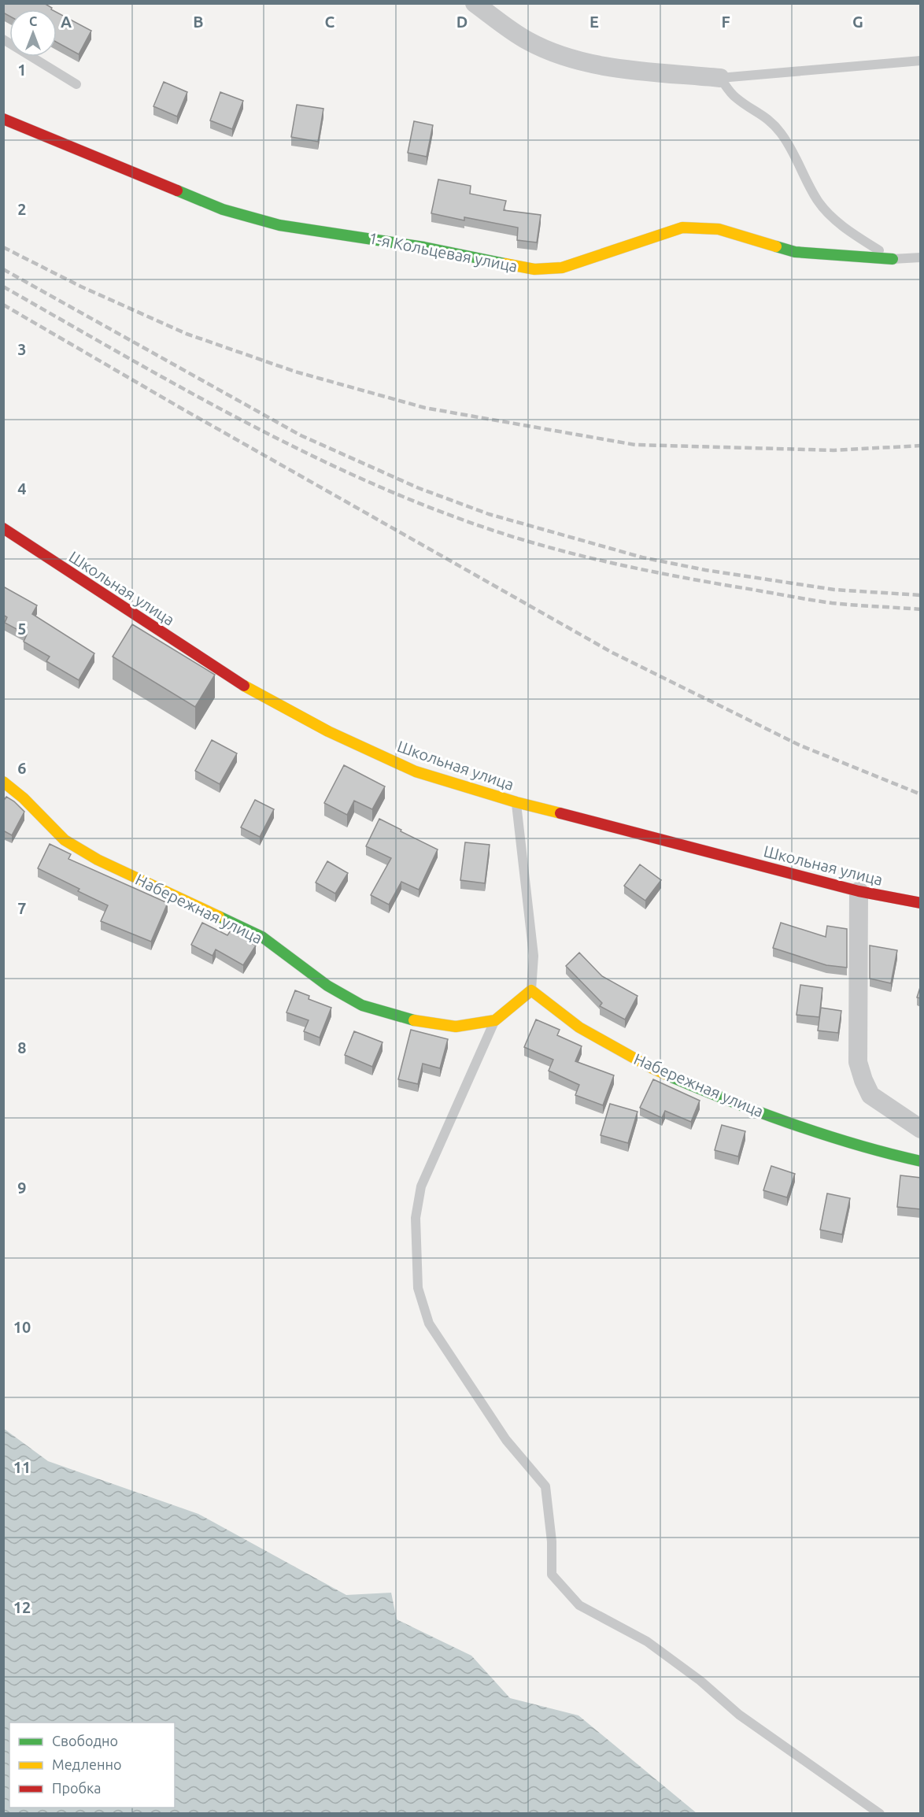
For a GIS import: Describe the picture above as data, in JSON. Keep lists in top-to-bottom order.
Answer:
{
  "streets": {
    "street": ["1-я Кольцевая улица", "Школьная улица", "Набережная улица"]
  },
  "legend": ["Свободно", "Медленно", "Пробка"],
  "north": "top",
  "grid": {
    "columns": [
      "A",
      "B",
      "C",
      "D",
      "E",
      "F",
      "G"
    ],
    "rows": [
      "1",
      "2",
      "3",
      "4",
      "5",
      "6",
      "7",
      "8",
      "9",
      "10",
      "11",
      "12"
    ]
  }
}
